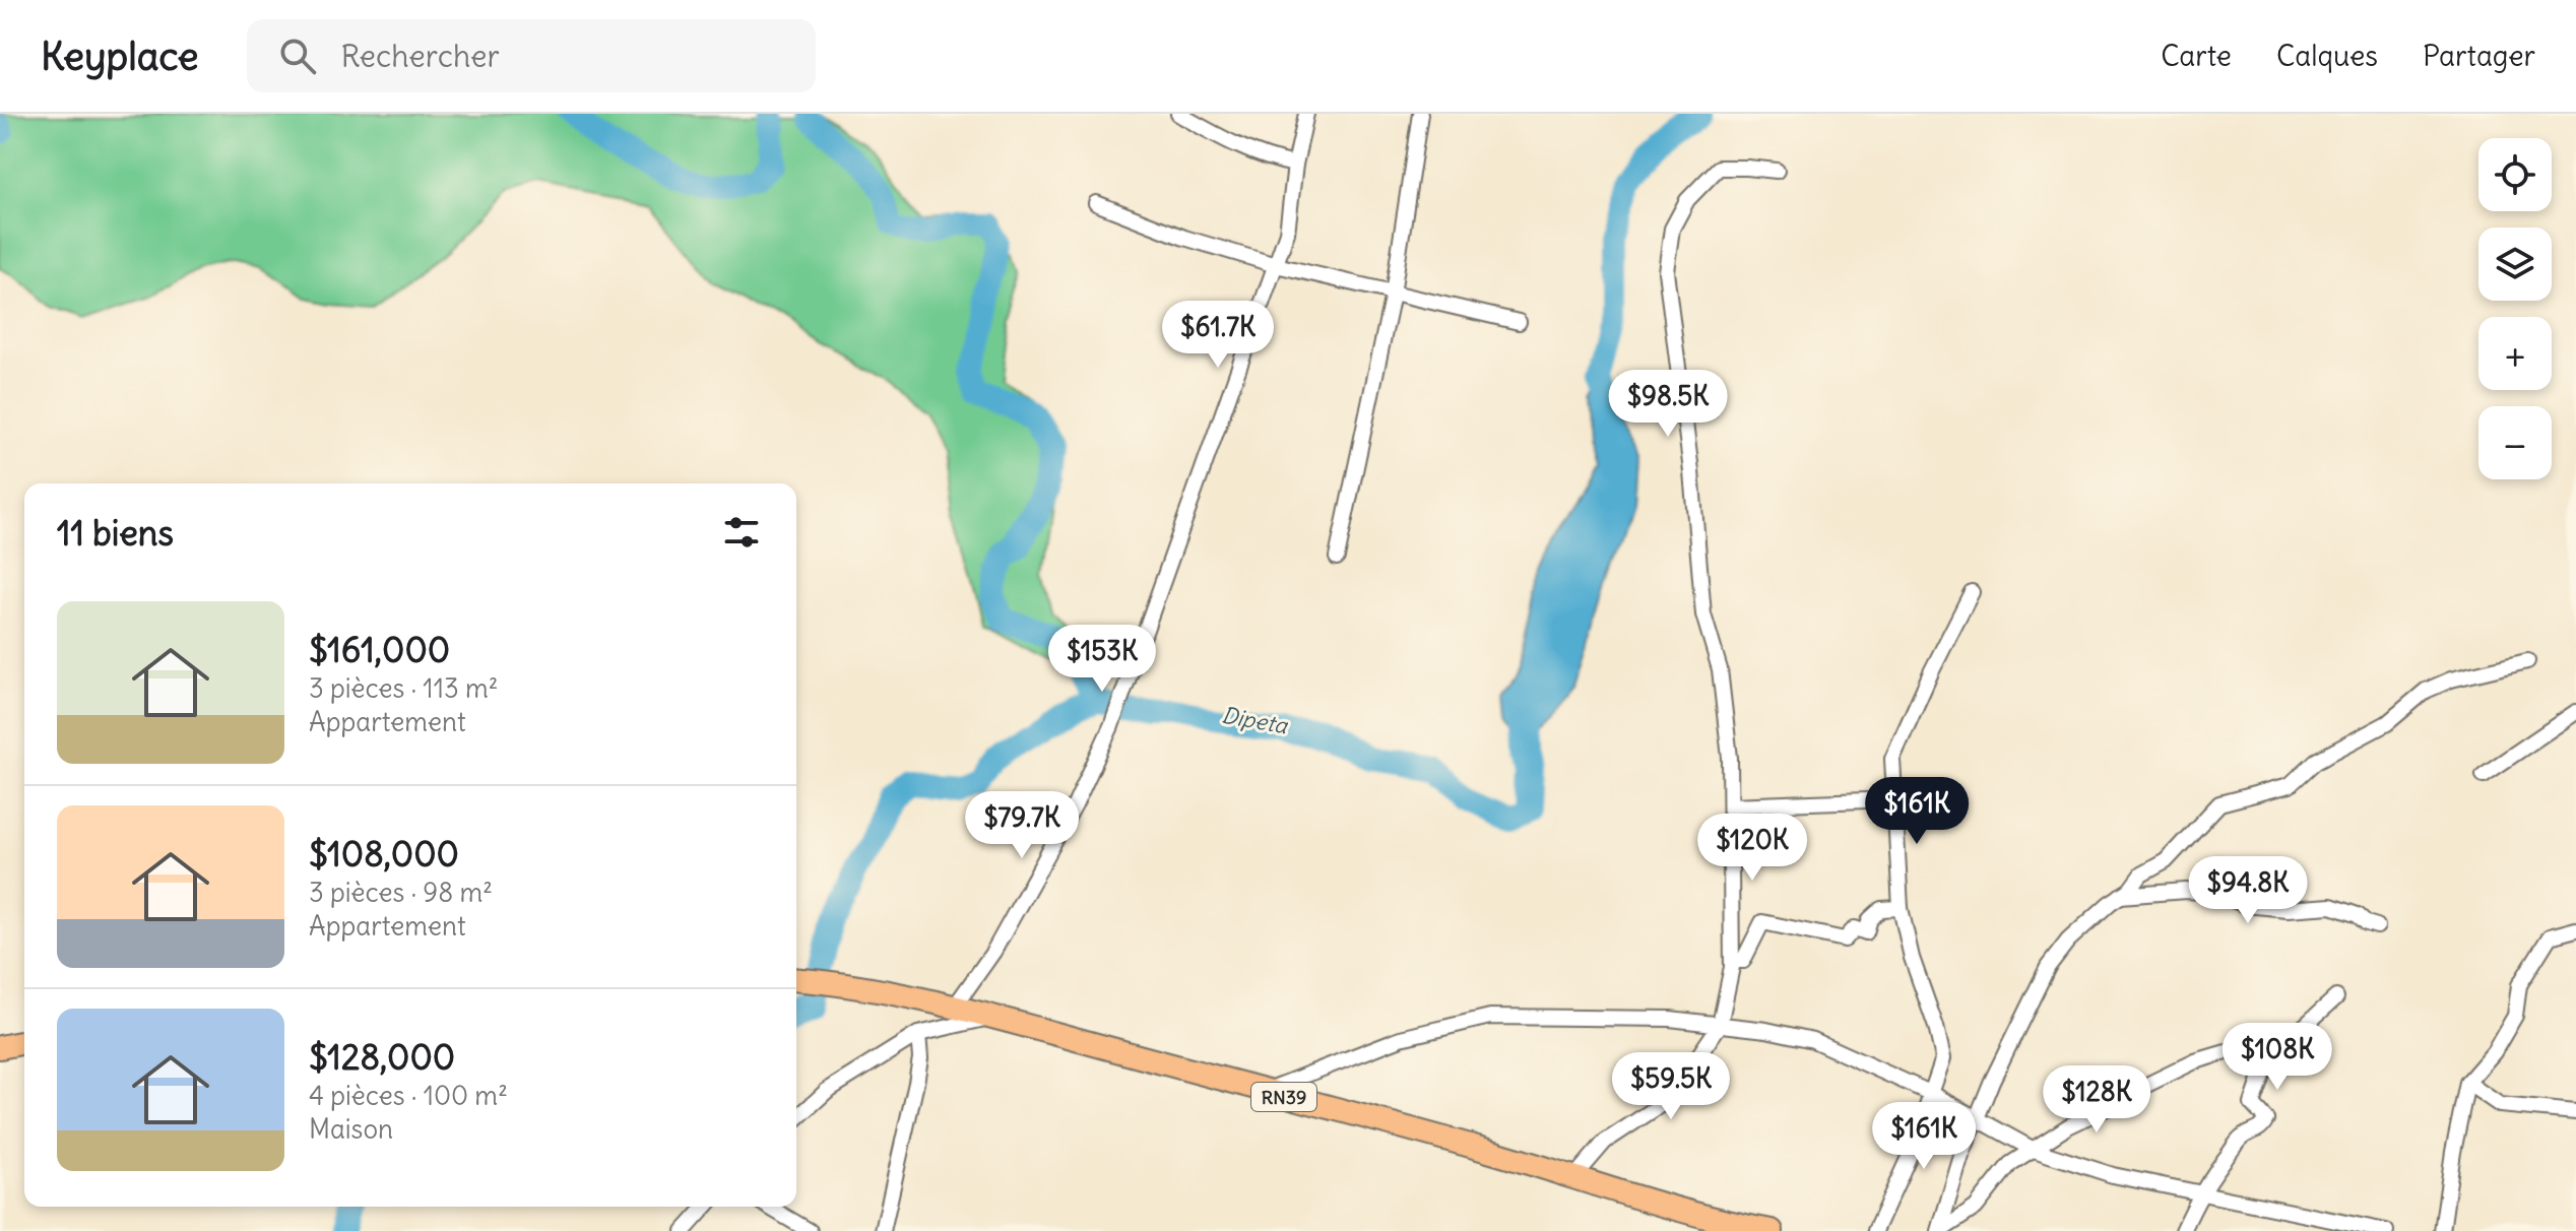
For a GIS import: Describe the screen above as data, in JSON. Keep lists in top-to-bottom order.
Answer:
{
  "streets": {
    "highway": ["RN39"]
  },
  "water": ["Dipeta"],
  "page": {
    "header": "Keyplace",
    "search": "Rechercher",
    "nav": ["Carte", "Calques", "Partager"],
    "map_buttons": ["+", "−"],
    "price": [
      "$61.7K",
      "$98.5K",
      "$153K",
      "$161K",
      "$79.7K",
      "$120K",
      "$94.8K",
      "$108K",
      "$59.5K",
      "$128K",
      "$161K"
    ],
    "heading": "11 biens",
    "list": [
      {
        "name": "$161,000",
        "note": "3 pièces · 113 m² · Appartement"
      },
      {
        "name": "$108,000",
        "note": "3 pièces · 98 m² · Appartement"
      },
      {
        "name": "$128,000",
        "note": "4 pièces · 100 m² · Maison"
      }
    ]
  }
}
